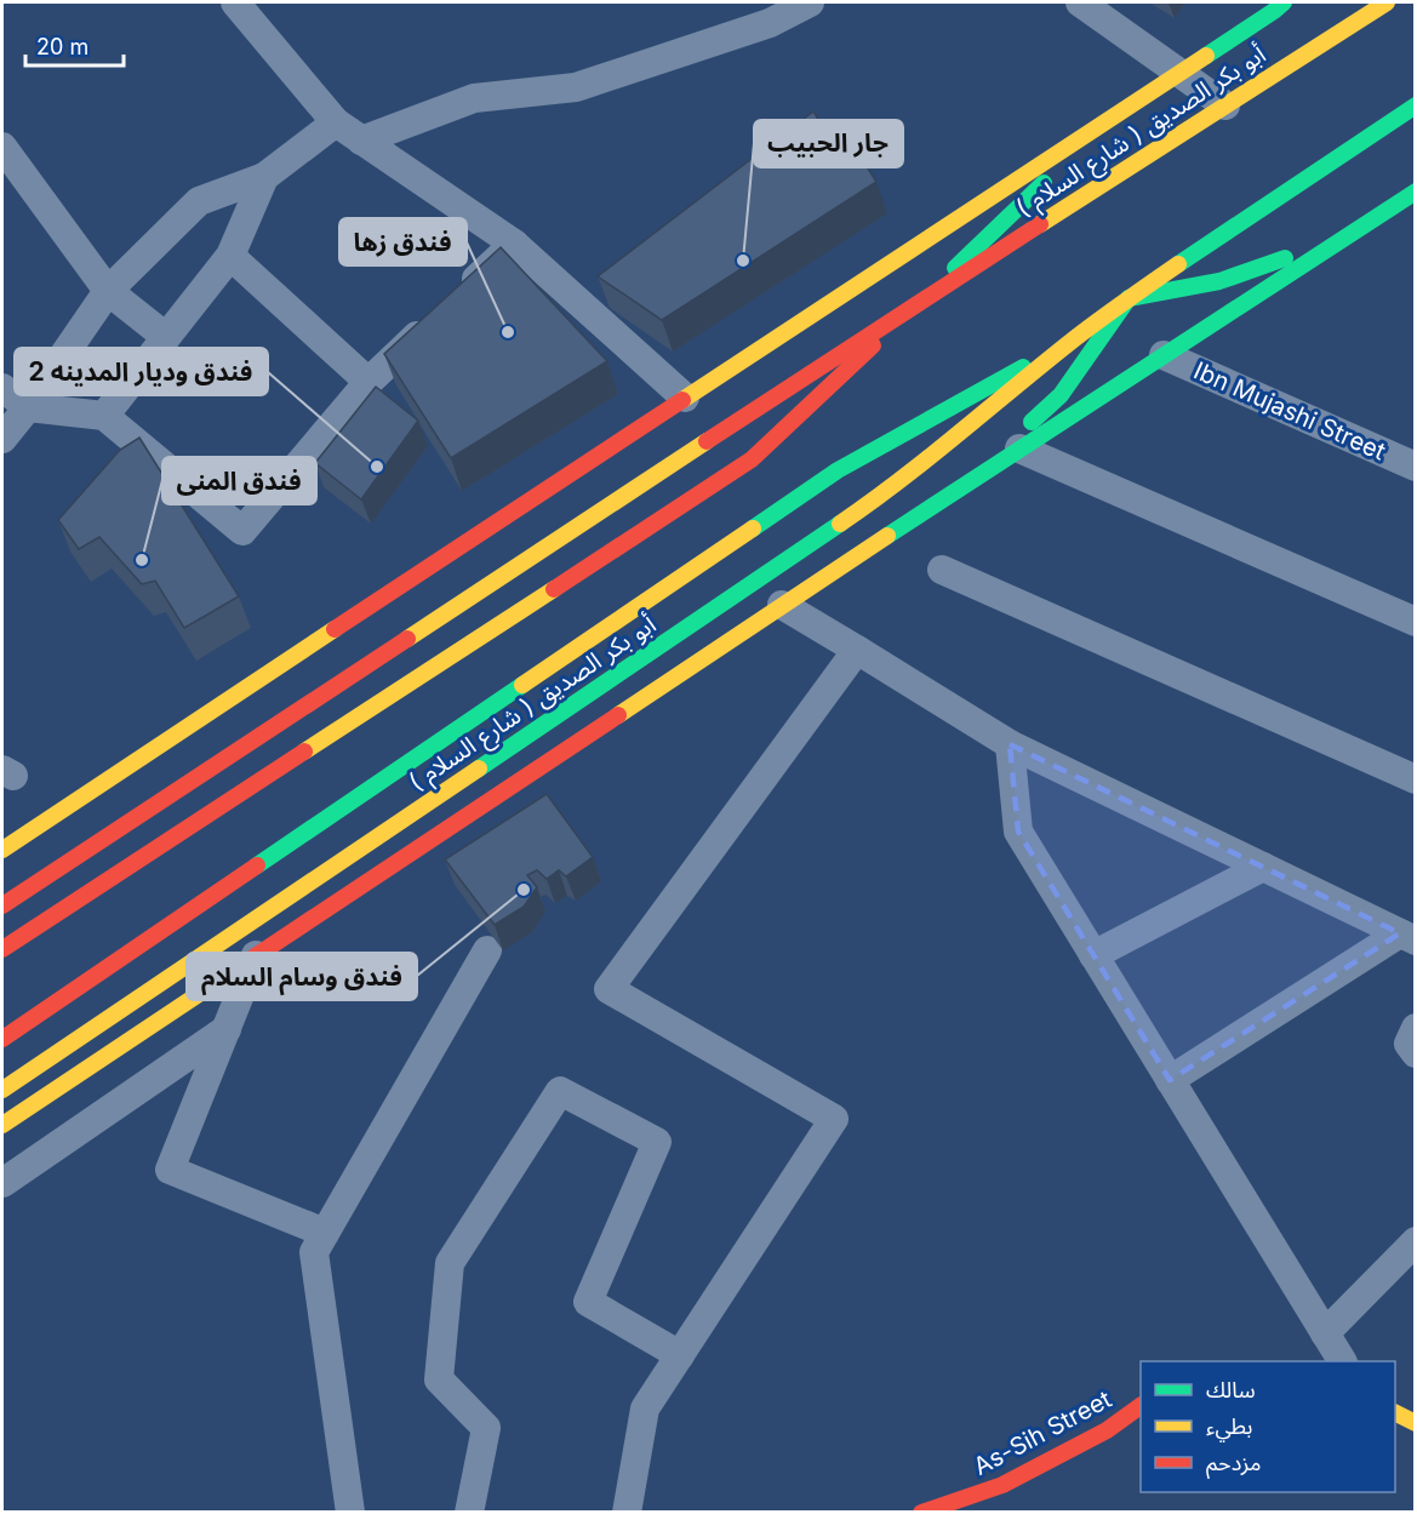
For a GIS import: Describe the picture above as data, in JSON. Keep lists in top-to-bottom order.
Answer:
{
  "streets": {
    "main road": ["( شارع السلام ) أبو بكر الصديق", "As-Sih Street"],
    "street": ["Ibn Mujashi Street"]
  },
  "places": [
    "جار الحبيب",
    "فندق زها",
    "فندق وديار المدينه 2",
    "فندق المنى",
    "فندق وسام السلام"
  ],
  "legend": ["سالك", "بطيء", "مزدحم"],
  "scale_bar": "20 m"
}
